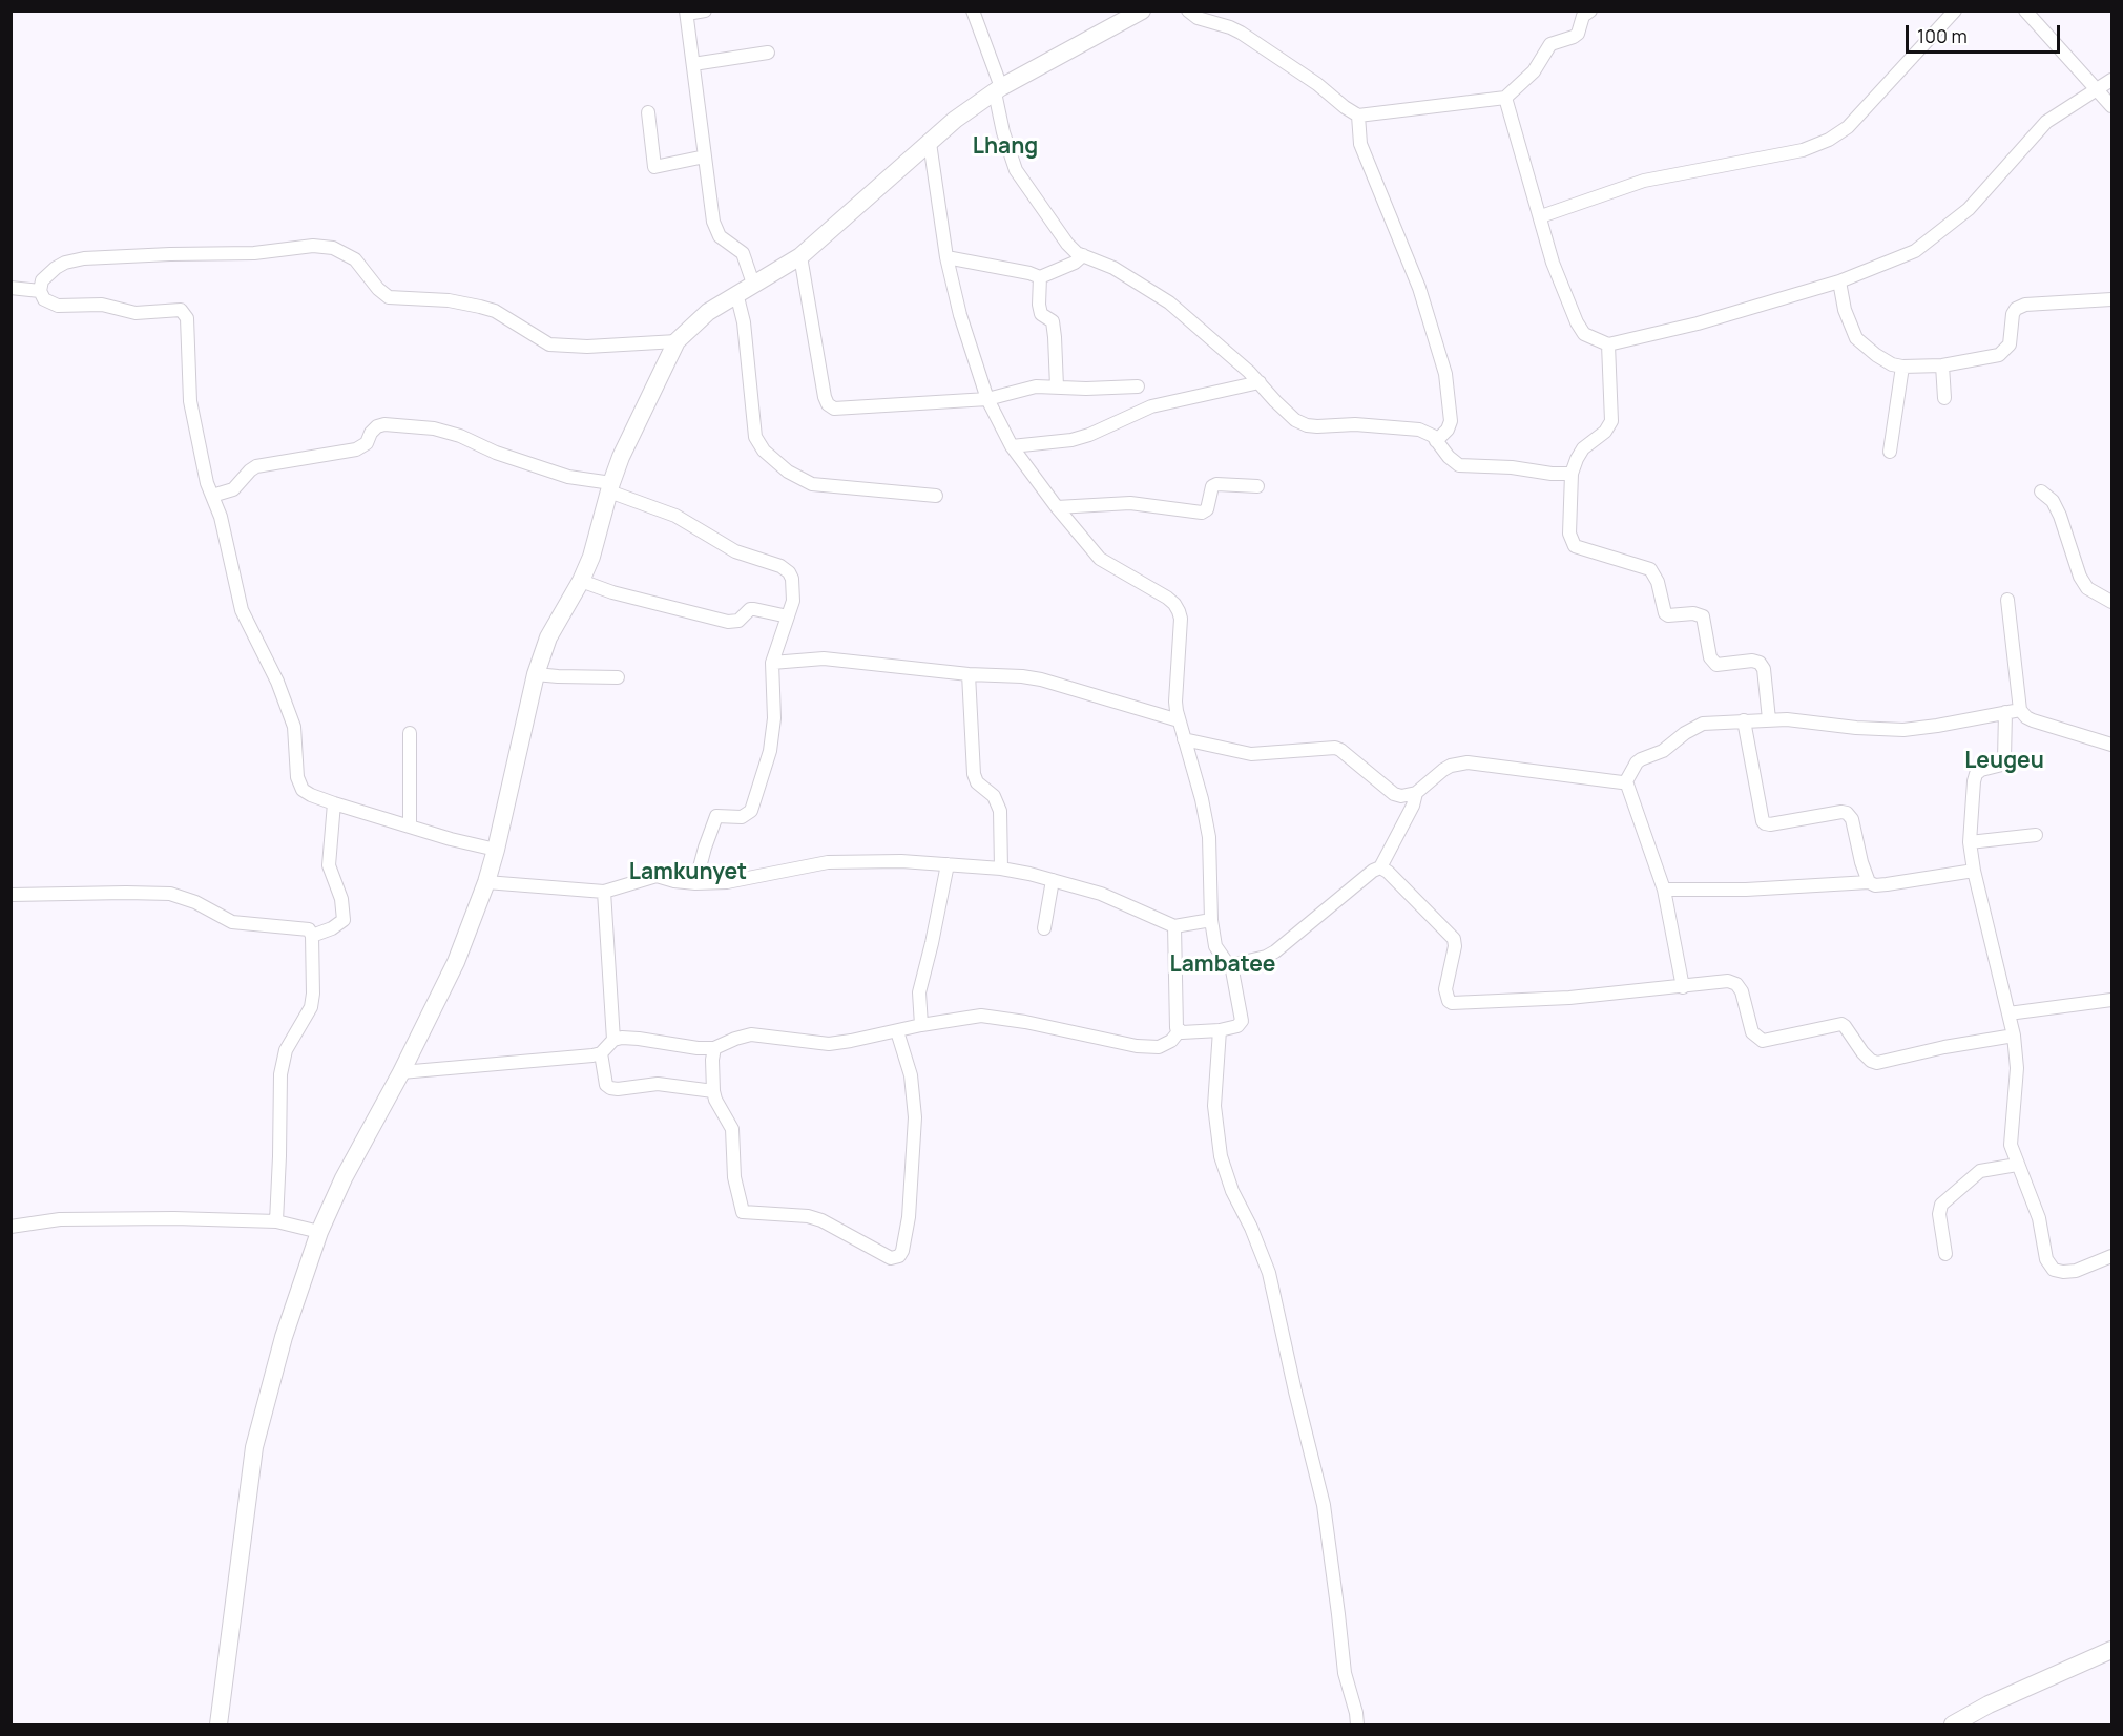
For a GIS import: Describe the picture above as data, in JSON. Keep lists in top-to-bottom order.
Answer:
{
  "districts": [
    "Lhang",
    "Leugeu",
    "Lamkunyet",
    "Lambatee"
  ],
  "scale_bar": "100 m"
}
